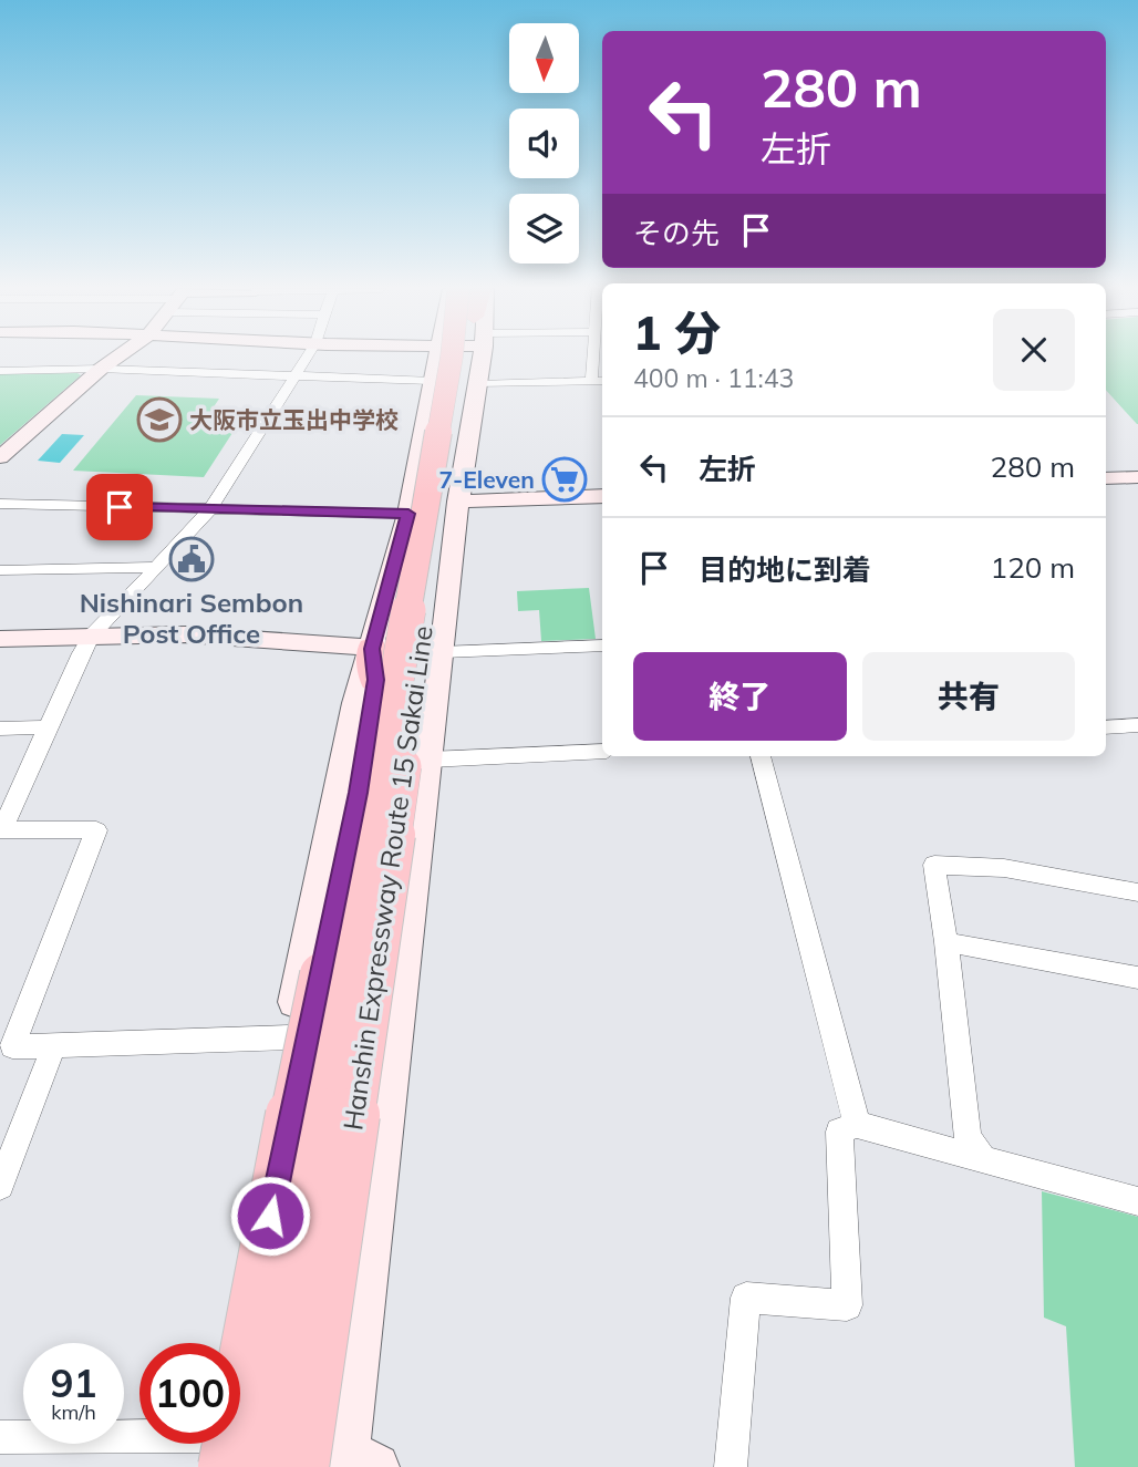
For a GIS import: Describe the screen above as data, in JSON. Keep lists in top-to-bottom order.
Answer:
{
  "streets": {
    "highway": ["Hanshin Expressway Route 15 Sakai Line"]
  },
  "places": {
    "school or university": ["大阪市立玉出中学校"],
    "supermarket": ["7-Eleven"],
    "public building": ["Nishinari Sembon Post Office"]
  },
  "north": "bottom",
  "page": {
    "turn": ["280 m", "左折"],
    "then": "その先",
    "heading": ["1 分", "400 m · 11:43"],
    "list": [
      {
        "name": "左折",
        "value": "280 m"
      },
      {
        "name": "目的地に到着",
        "value": "120 m"
      }
    ],
    "buttons": ["終了", "共有"],
    "speed": "91 km/h",
    "limit": "100"
  }
}
